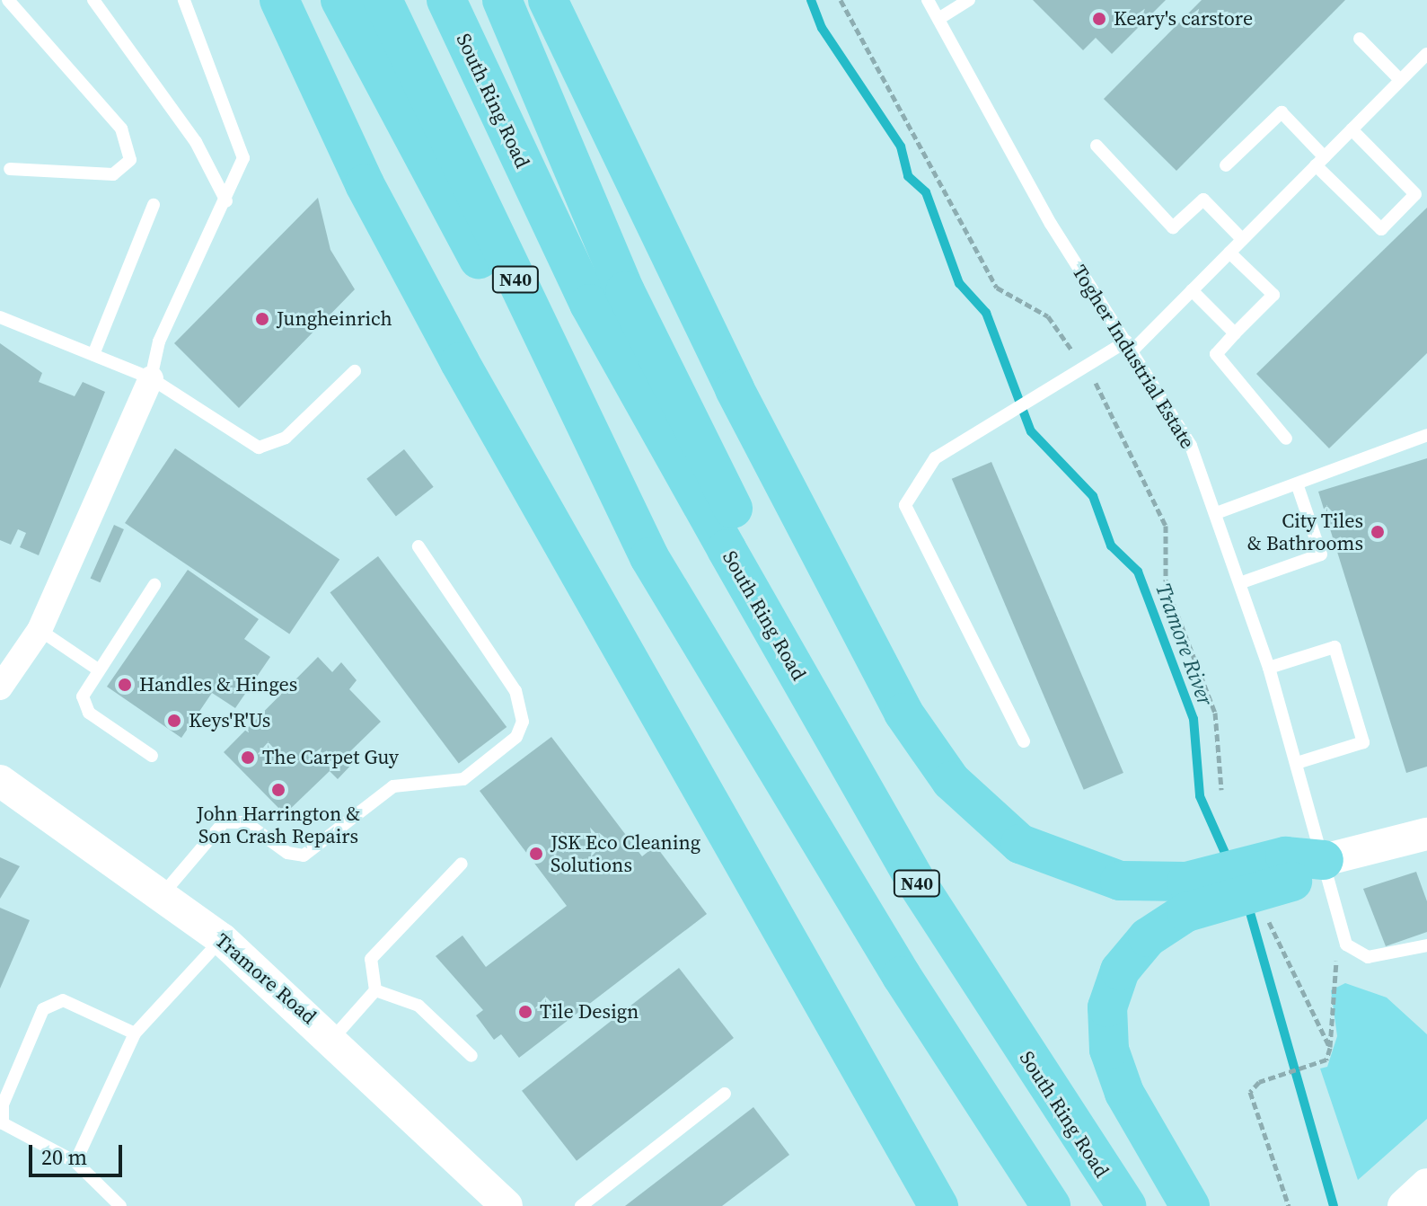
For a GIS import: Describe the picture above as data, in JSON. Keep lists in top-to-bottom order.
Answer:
{
  "streets": {
    "highway": ["South Ring Road", "N40"],
    "street": ["Tramore Road"],
    "lane": ["Togher Industrial Estate"]
  },
  "water": ["Tramore River"],
  "places": [
    "Keary's carstore",
    "Jungheinrich",
    "City Tiles & Bathrooms",
    "Handles & Hinges",
    "Keys'R'Us",
    "The Carpet Guy",
    "John Harrington & Son Crash Repairs",
    "JSK Eco Cleaning Solutions",
    "Tile Design"
  ],
  "scale_bar": "20 m"
}
